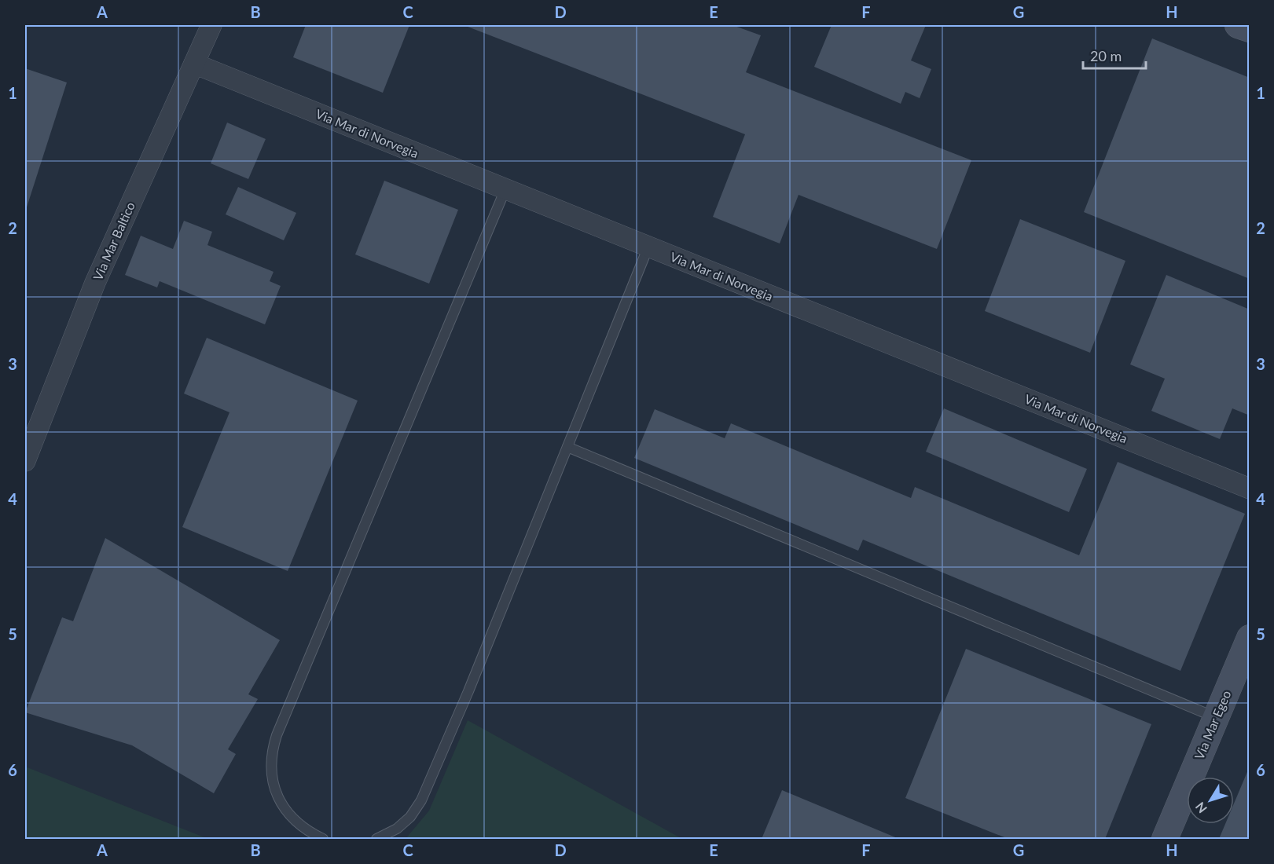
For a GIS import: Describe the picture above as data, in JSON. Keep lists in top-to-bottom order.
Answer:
{
  "streets": {
    "street": ["Via Mar di Norvegia", "Via Mar Baltico", "Via Mar Egeo"]
  },
  "crossings": [
    ["Via Mar di Norvegia", "Via Mar Baltico"]
  ],
  "scale_bar": "20 m",
  "north": "bottom left",
  "grid": {
    "columns": [
      "A",
      "B",
      "C",
      "D",
      "E",
      "F",
      "G",
      "H"
    ],
    "rows": [
      "1",
      "2",
      "3",
      "4",
      "5",
      "6"
    ]
  }
}
